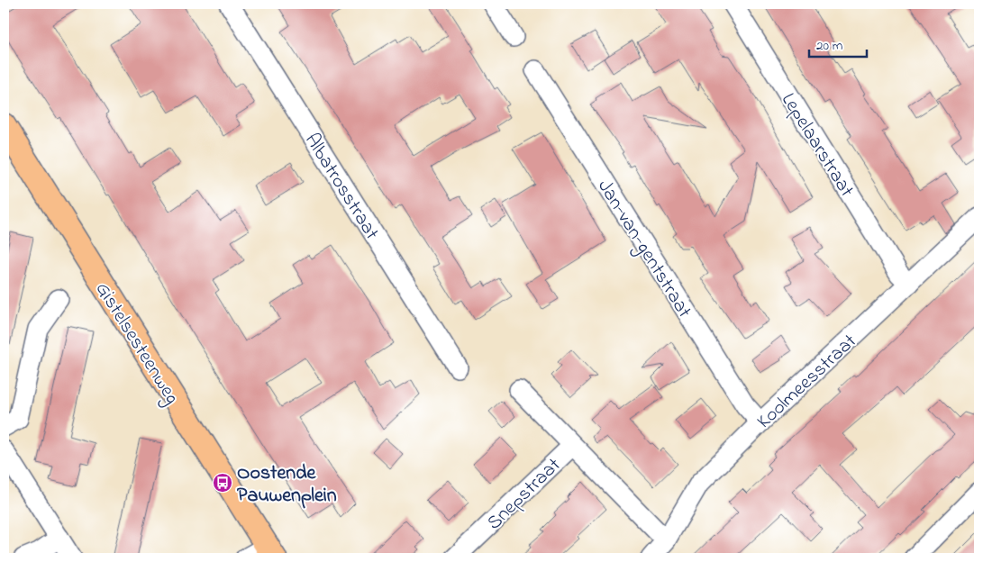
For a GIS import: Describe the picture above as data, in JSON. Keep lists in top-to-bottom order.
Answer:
{
  "streets": {
    "main road": ["Gistelsesteenweg"],
    "street": [
      "Lepelaarstraat",
      "Albatrosstraat",
      "Jan-van-gentstraat",
      "Koolmeesstraat",
      "Snepstraat"
    ]
  },
  "crossings": [
    ["Lepelaarstraat", "Koolmeesstraat"],
    ["Jan-van-gentstraat", "Koolmeesstraat"],
    ["Koolmeesstraat", "Snepstraat"]
  ],
  "places": {
    "bus stop": ["Oostende Pauwenplein"]
  },
  "scale_bar": "20 m"
}
